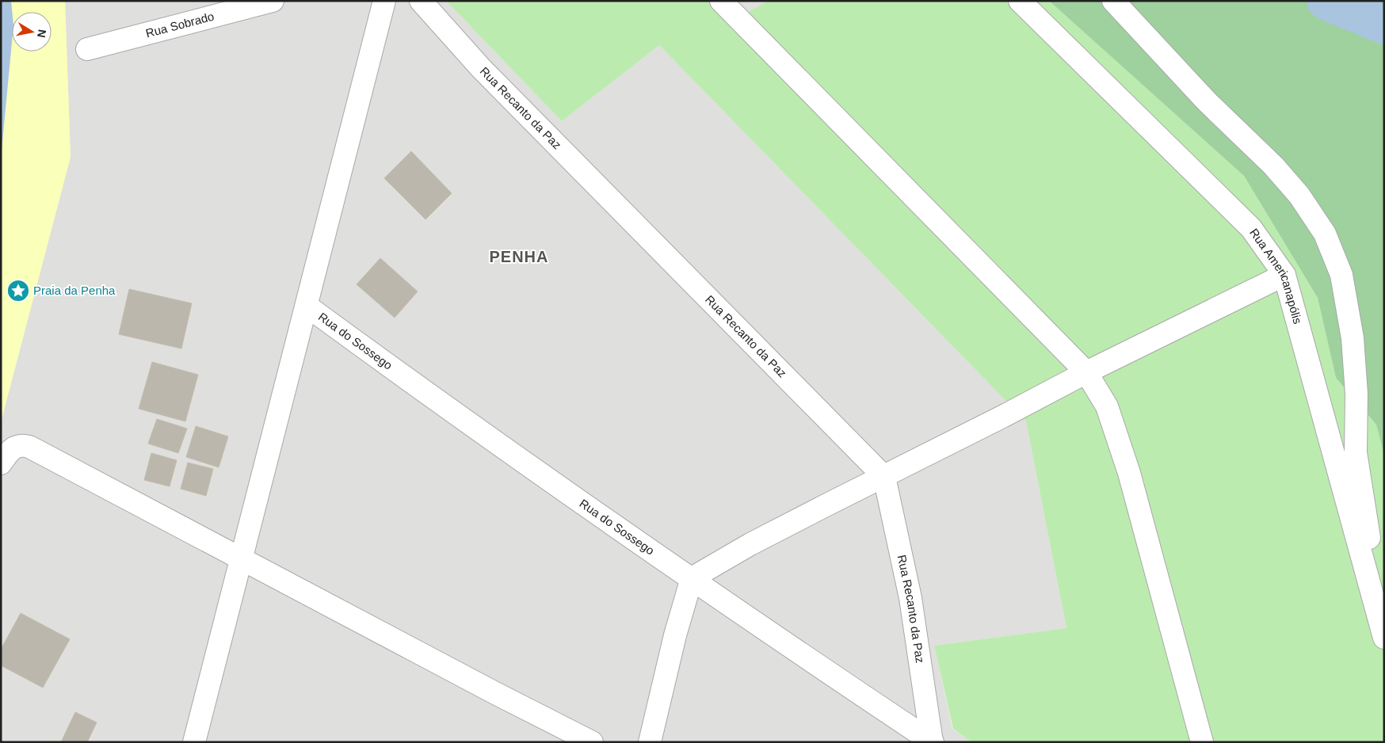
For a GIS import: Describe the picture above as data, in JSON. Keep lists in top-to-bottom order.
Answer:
{
  "streets": {
    "street": [
      "Rua Sobrado",
      "Rua Recanto da Paz",
      "Rua Americanapólis",
      "Rua do Sossego"
    ]
  },
  "crossings": [
    ["Rua Recanto da Paz", "Rua do Sossego"]
  ],
  "districts": ["PENHA"],
  "places": {
    "place": ["Praia da Penha"]
  },
  "north": "right"
}
